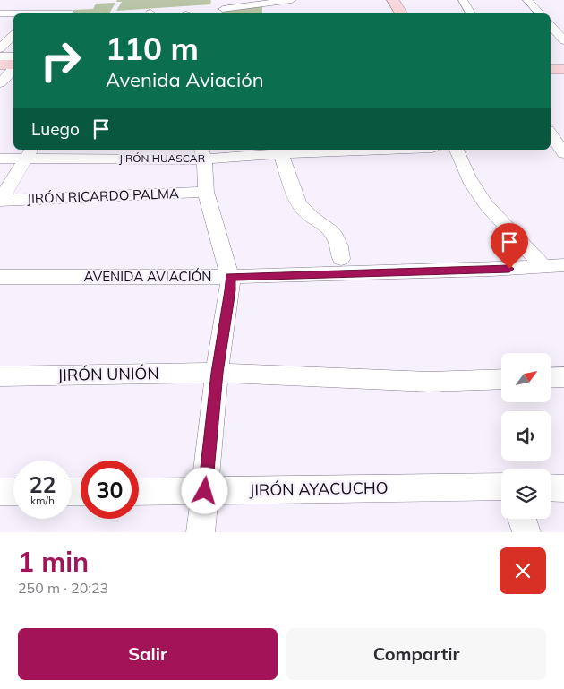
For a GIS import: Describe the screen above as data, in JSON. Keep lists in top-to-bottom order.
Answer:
{
  "streets": {
    "street": [
      "JIRÓN HUASCAR",
      "JIRÓN RICARDO PALMA",
      "AVENIDA AVIACIÓN",
      "JIRÓN UNIÓN",
      "JIRÓN AYACUCHO"
    ]
  },
  "north": "top right",
  "page": {
    "turn": ["110 m", "Avenida Aviación"],
    "then": "Luego",
    "speed": "22 km/h",
    "limit": "30",
    "heading": ["1 min", "250 m · 20:23"],
    "buttons": ["Salir", "Compartir"]
  }
}
